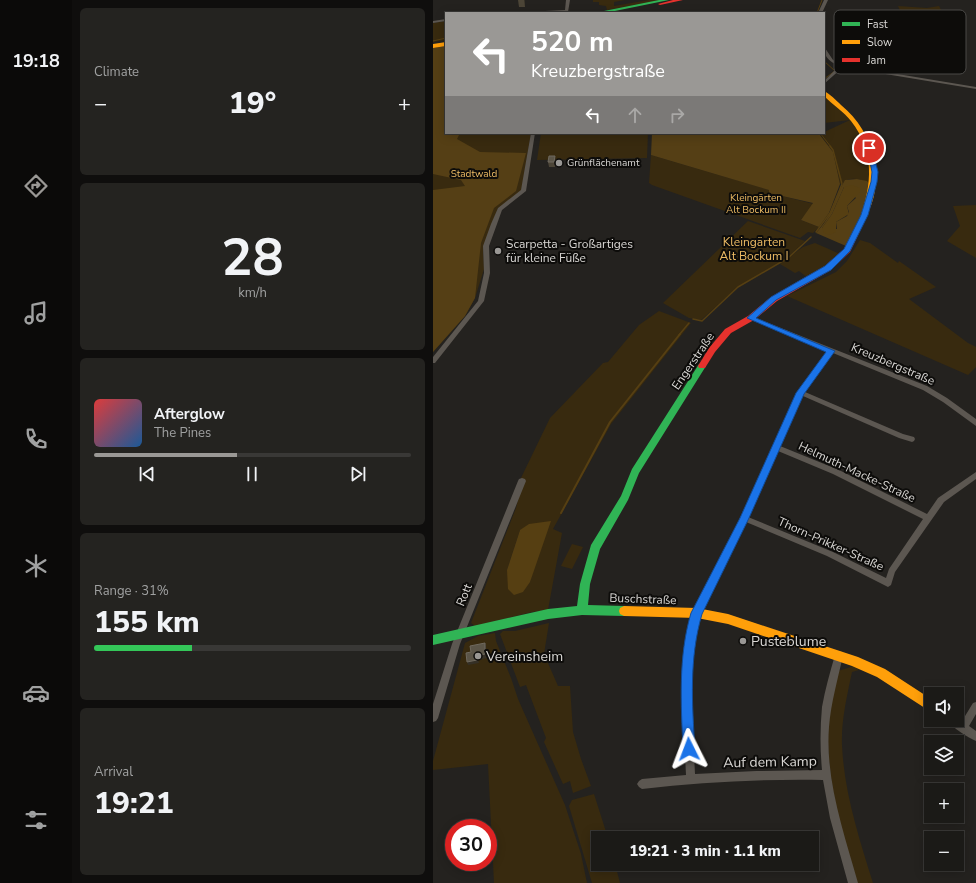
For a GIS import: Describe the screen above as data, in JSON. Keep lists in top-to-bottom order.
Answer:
{
  "streets": {
    "street": [
      "Engerstraße",
      "Kreuzbergstraße",
      "Helmuth-Macke-Straße",
      "Thorn-Prikker-Straße",
      "Rott",
      "Buschstraße",
      "Auf dem Kamp"
    ]
  },
  "crossings": [
    ["Engerstraße", "Kreuzbergstraße"],
    ["Engerstraße", "Buschstraße"],
    ["Helmuth-Macke-Straße", "Thorn-Prikker-Straße"],
    ["Rott", "Buschstraße"]
  ],
  "parks": ["Stadtwald", "Kleingärten Alt Bockum II", "Kleingärten Alt Bockum I"],
  "places": [
    "Grünflächenamt",
    "Scarpetta - Großartiges für kleine Füße",
    "Pusteblume",
    "Vereinsheim"
  ],
  "legend": ["Fast", "Slow", "Jam"],
  "page": {
    "tabs": "19:18",
    "tile": [
      "Climate",
      ["28", "km/h"],
      ["Range · 31%", "155 km"],
      ["Arrival", "19:21"]
    ],
    "turn": ["520 m", "Kreuzbergstraße"],
    "heat": ["−", "19°", "+"],
    "song": ["Afterglow", "The Pines"],
    "map_buttons": ["+", "−"],
    "limit": "30",
    "trip": "19:21 · 3 min · 1.1 km"
  }
}
